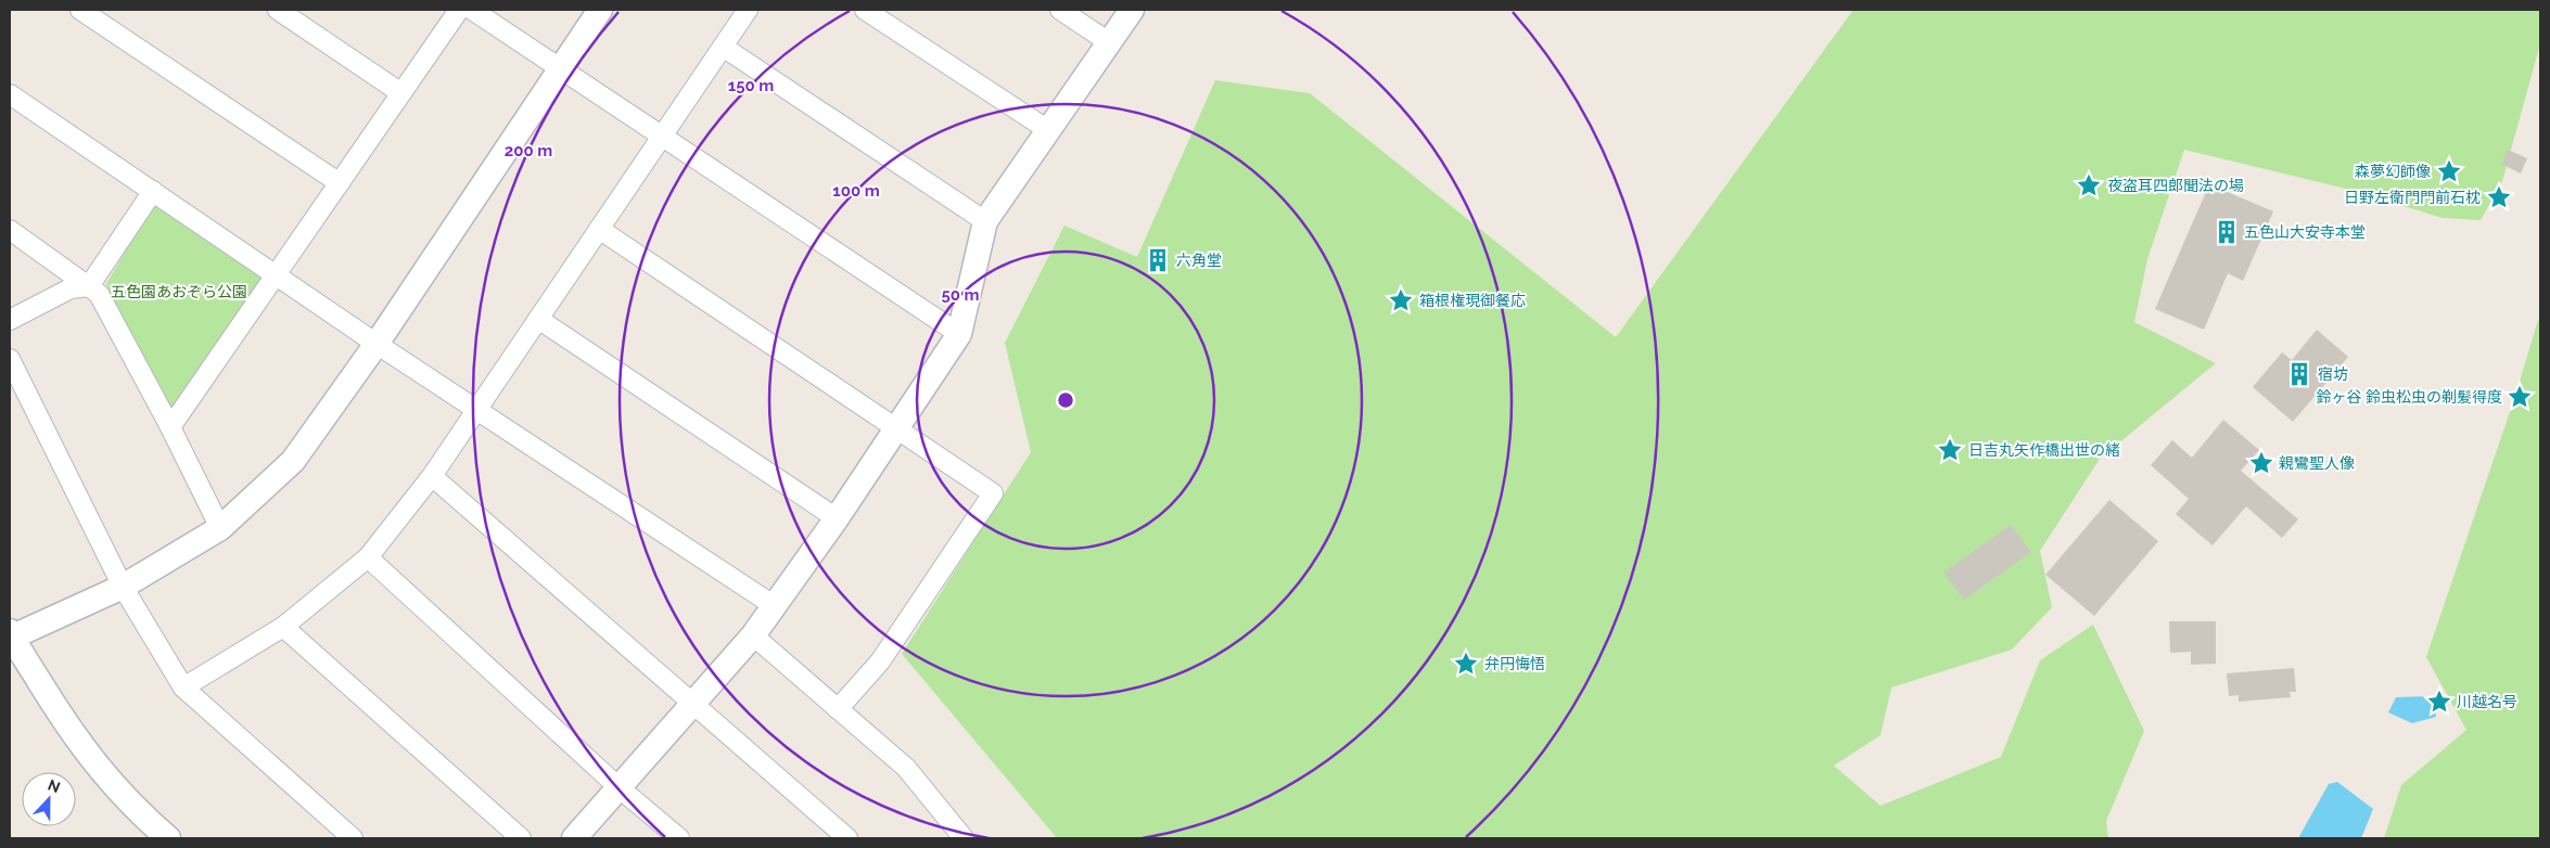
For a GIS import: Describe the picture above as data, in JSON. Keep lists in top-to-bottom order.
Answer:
{
  "parks": ["五色園あおぞら公園"],
  "places": {
    "place": [
      "森夢幻師像",
      "夜盗耳四郎聞法の場",
      "日野左衛門門前石枕",
      "箱根権現御餐応",
      "鈴ヶ谷 鈴虫松虫の剃髪得度",
      "日吉丸矢作橋出世の緒",
      "親鸞聖人像",
      "弁円悔悟",
      "川越名号"
    ],
    "building": ["五色山大安寺本堂", "六角堂", "宿坊"]
  },
  "north": "top",
  "rings": [
    "150 m",
    "200 m",
    "100 m",
    "50 m"
  ]
}
